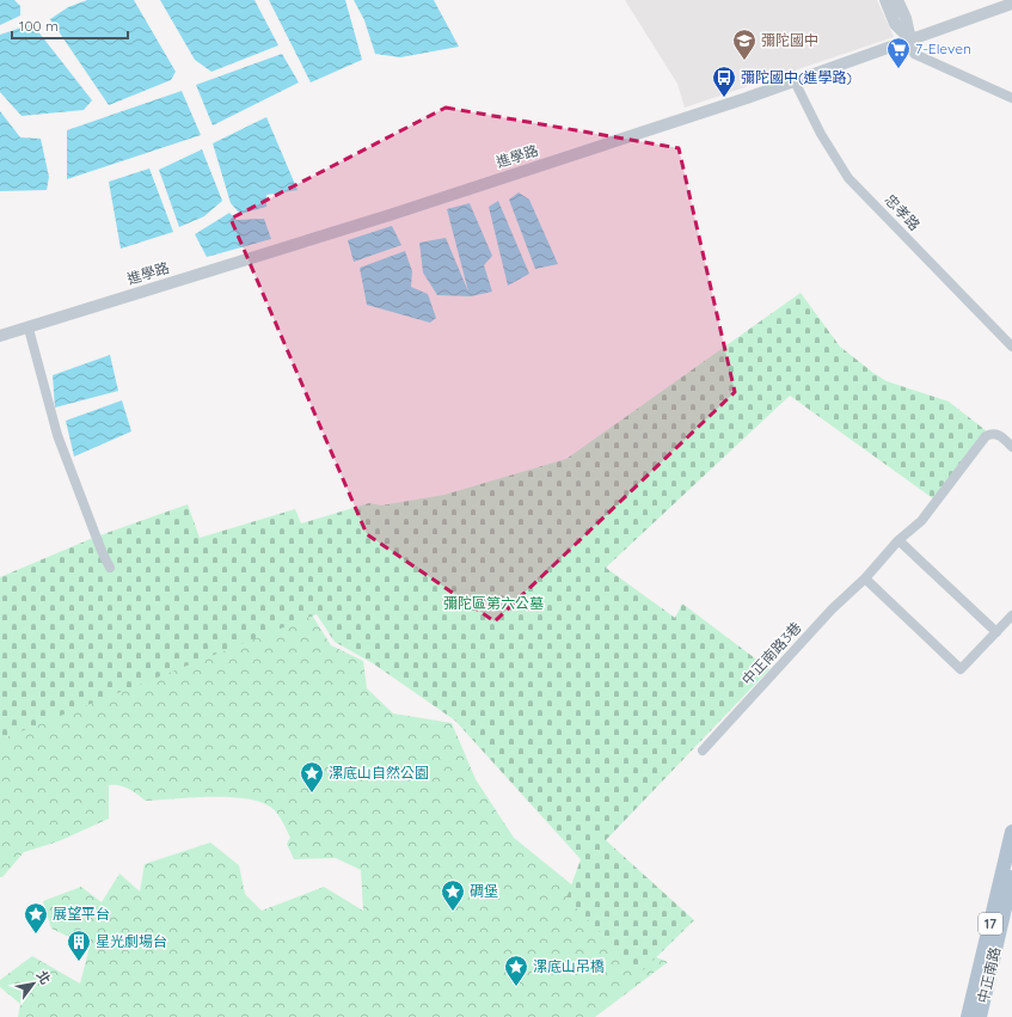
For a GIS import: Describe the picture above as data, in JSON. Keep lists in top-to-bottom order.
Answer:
{
  "streets": {
    "main road": ["17", "中正南路"],
    "street": ["進學路", "忠孝路", "中正南路3巷"]
  },
  "crossings": [
    ["進學路", "忠孝路"]
  ],
  "parks": ["彌陀區第六公墓"],
  "places": {
    "school or university": ["彌陀國中"],
    "supermarket": ["7-Eleven"],
    "bus stop": ["彌陀國中(進學路)"],
    "place": [
      "漯底山自然公園",
      "碉堡",
      "展望平台",
      "漯底山吊橋"
    ],
    "building": ["星光劇場台"]
  },
  "scale_bar": "100 m",
  "north": "top right"
}
